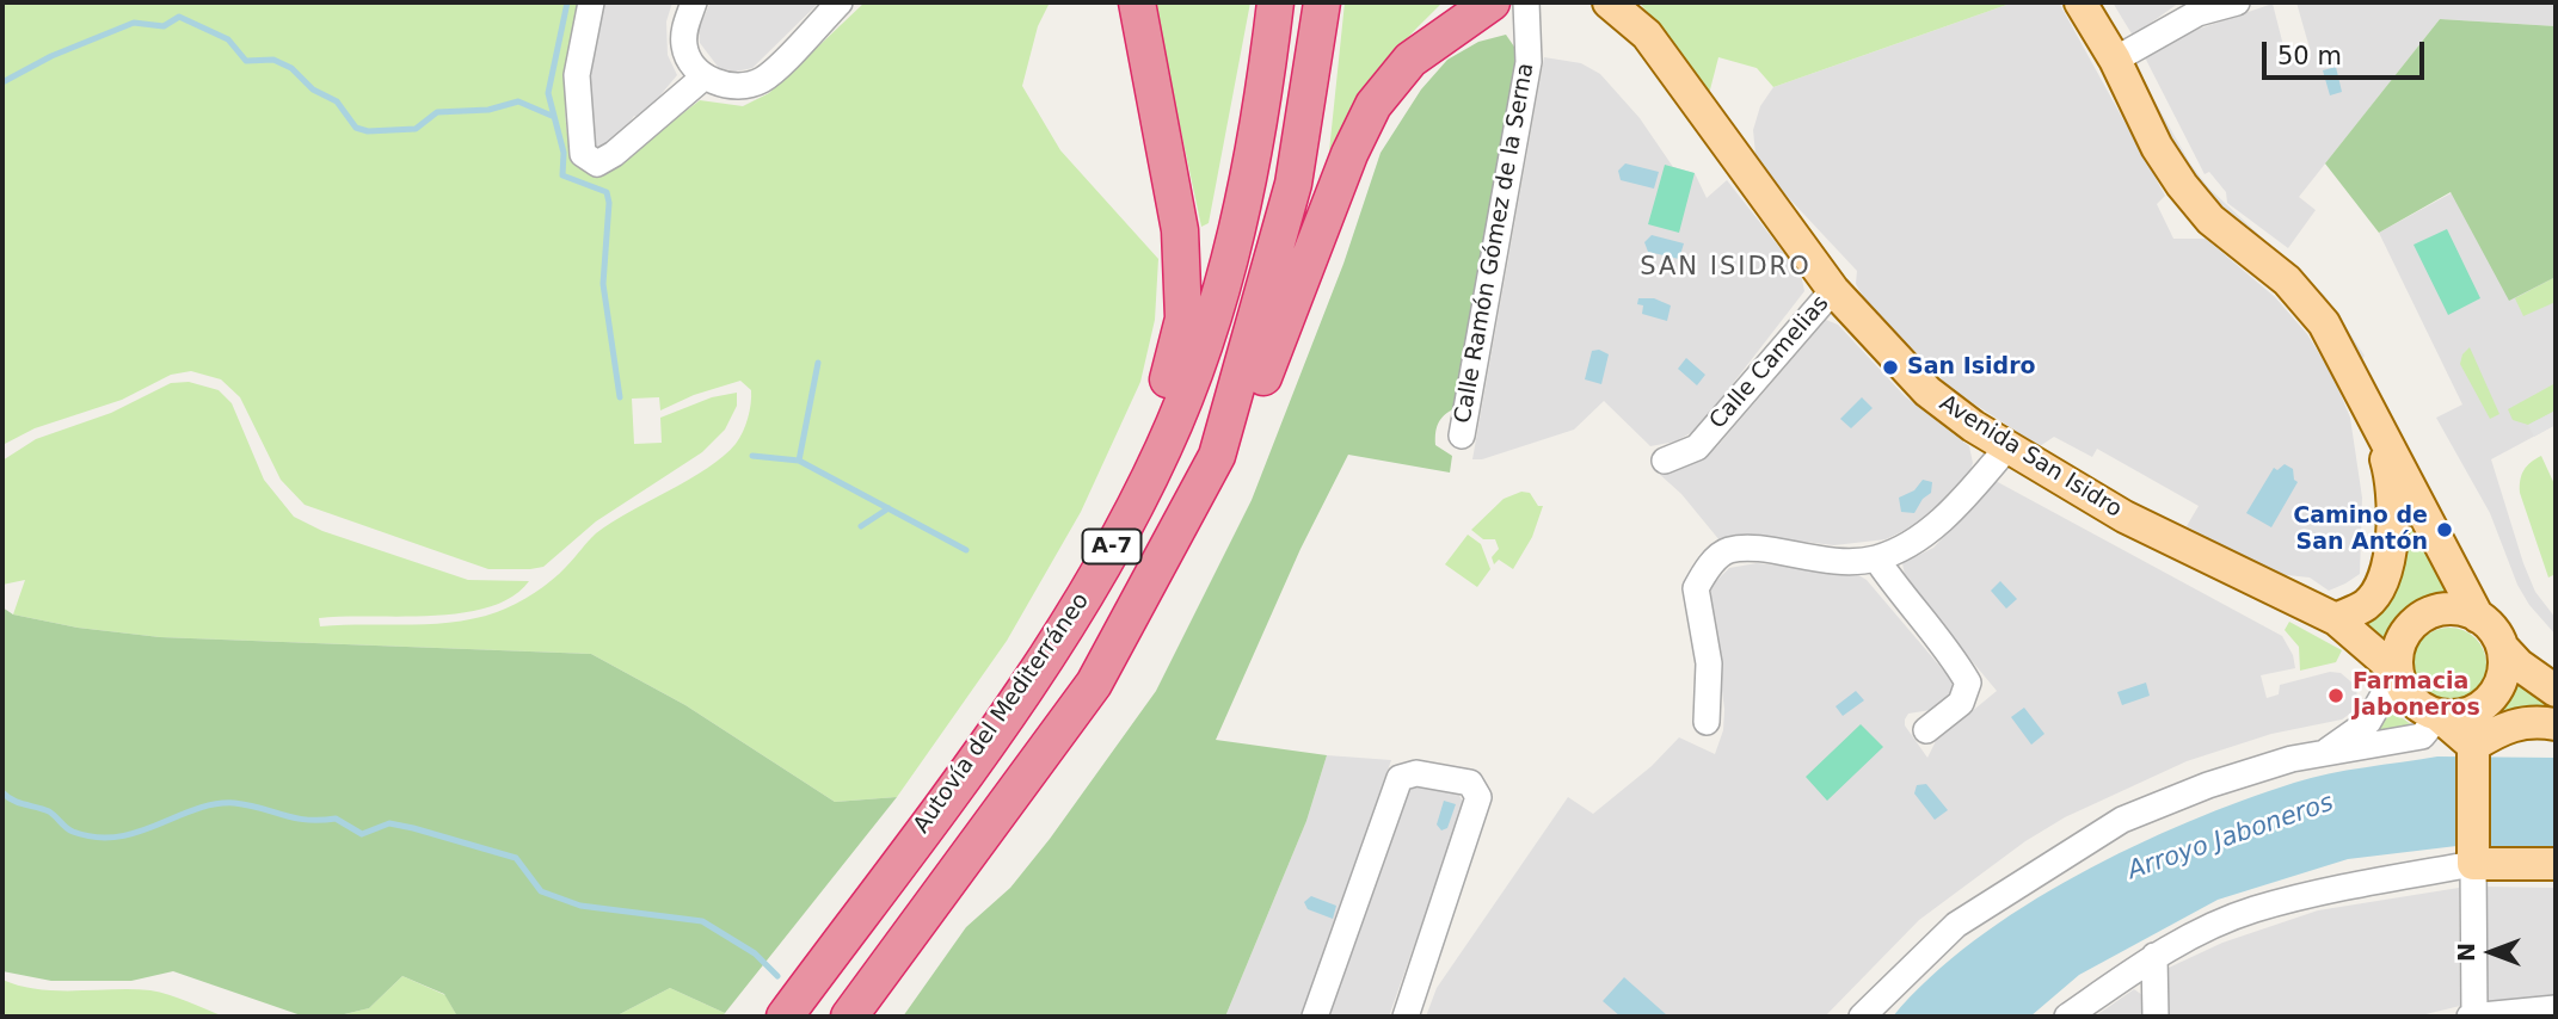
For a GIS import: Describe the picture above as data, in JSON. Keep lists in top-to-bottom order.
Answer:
{
  "streets": {
    "highway": ["A-7", "Autovía del Mediterráneo"],
    "main road": ["Avenida San Isidro"],
    "street": ["Calle Ramón Gómez de la Serna", "Calle Camelias"]
  },
  "crossings": [
    ["Calle Camelias", "Avenida San Isidro"]
  ],
  "districts": ["SAN ISIDRO"],
  "water": ["Arroyo Jaboneros"],
  "places": ["San Isidro", "Camino de San Antón", "Farmacia Jaboneros"],
  "scale_bar": "50 m",
  "north": "left"
}
